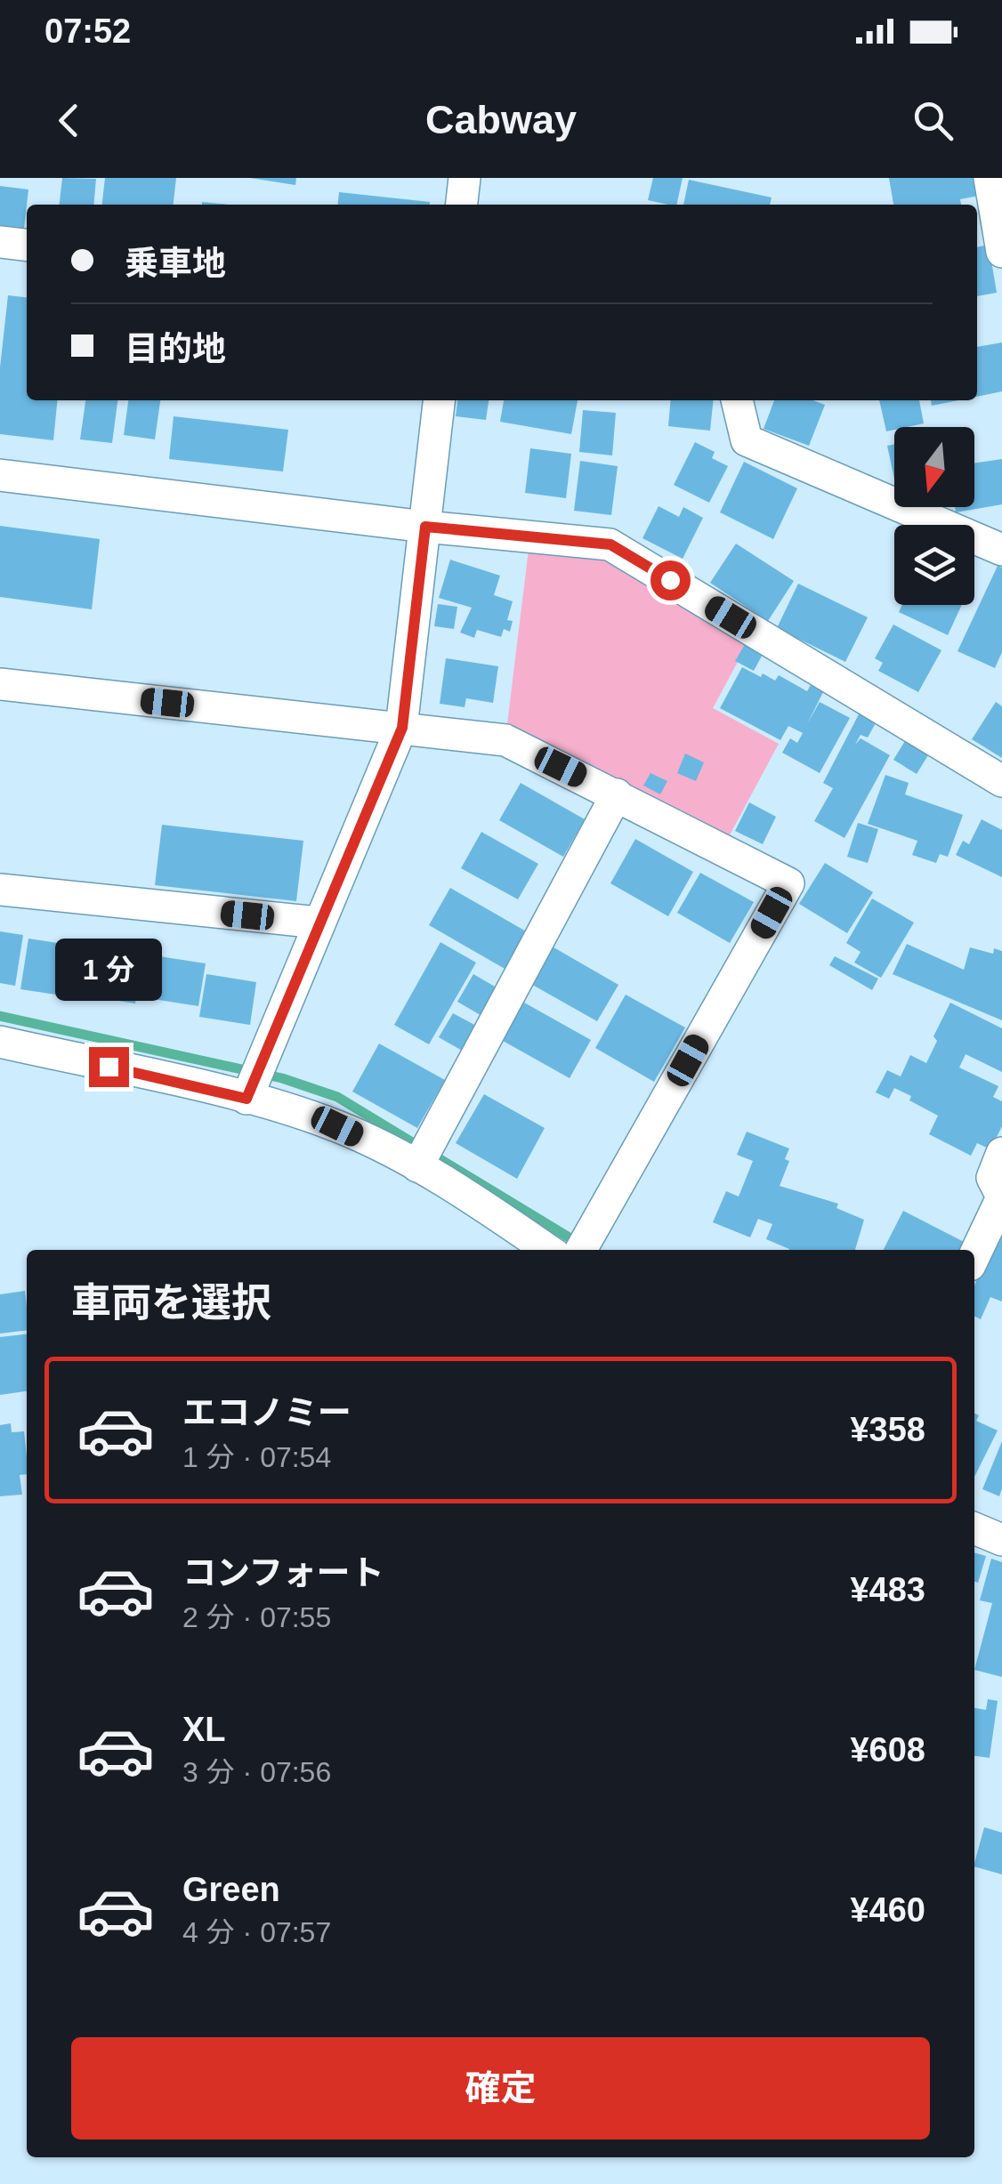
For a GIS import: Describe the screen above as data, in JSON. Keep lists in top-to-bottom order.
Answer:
{
  "north": "bottom",
  "page": {
    "status": "07:52",
    "header": "Cabway",
    "banner": ["乗車地", "目的地"],
    "bubble": "1 分",
    "heading": "車両を選択",
    "list": [
      {
        "name": "エコノミー",
        "note": "1 分 · 07:54",
        "value": "¥358"
      },
      {
        "name": "コンフォート",
        "note": "2 分 · 07:55",
        "value": "¥483"
      },
      {
        "name": "XL",
        "note": "3 分 · 07:56",
        "value": "¥608"
      },
      {
        "name": "Green",
        "note": "4 分 · 07:57",
        "value": "¥460"
      }
    ],
    "buttons": "確定"
  }
}
